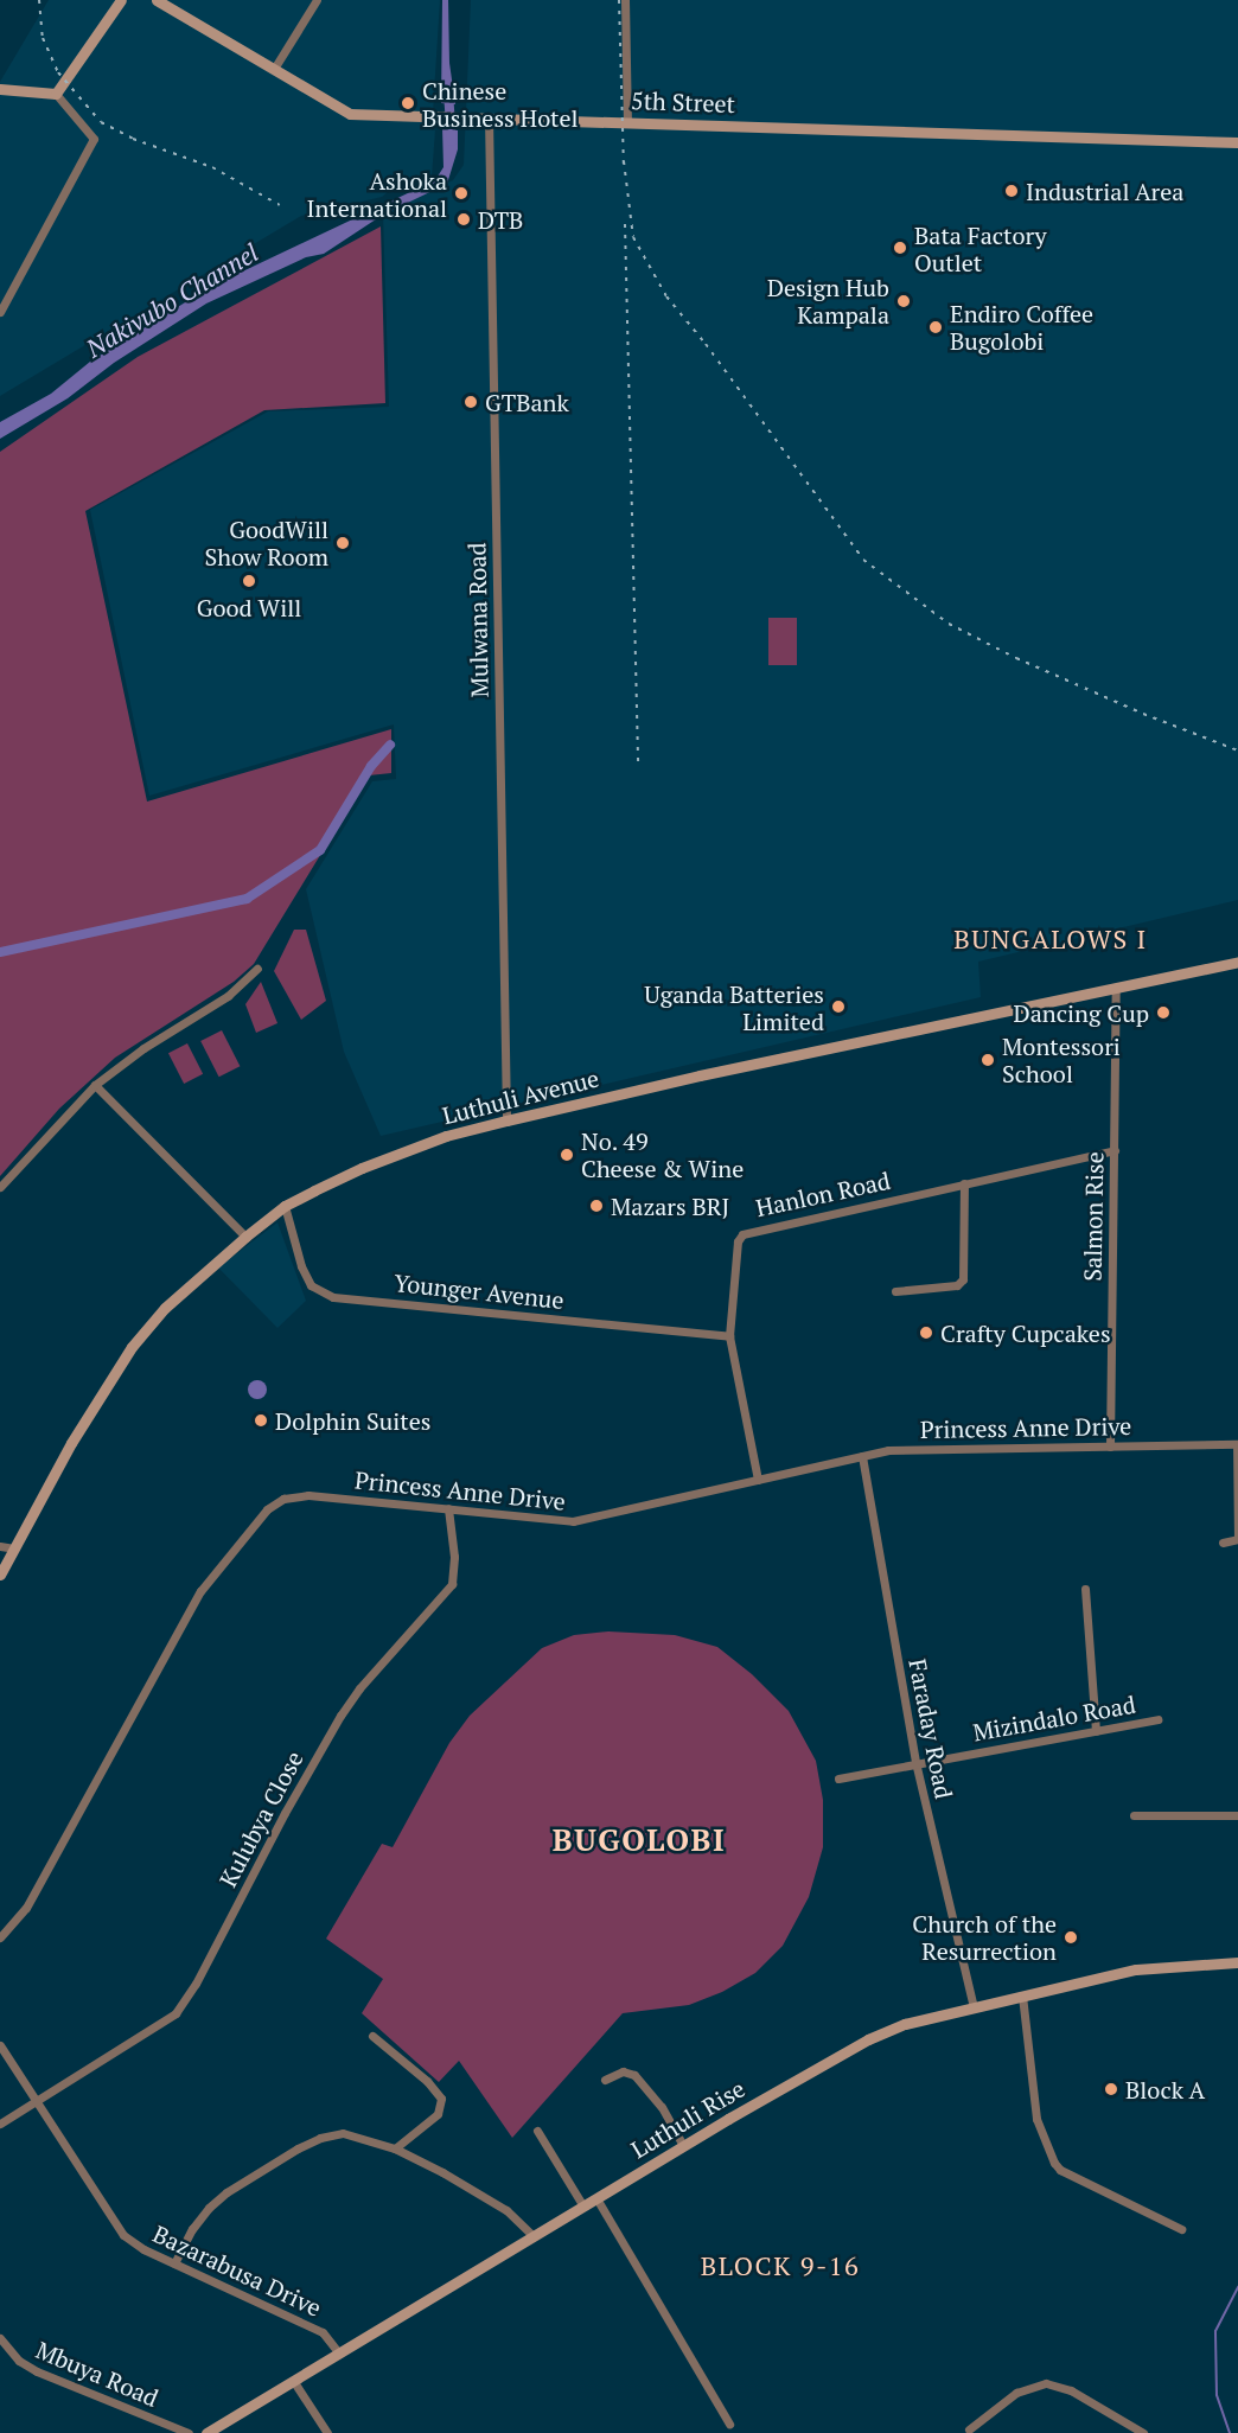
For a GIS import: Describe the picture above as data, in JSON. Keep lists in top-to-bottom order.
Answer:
{
  "streets": {
    "street": [
      "5th Street",
      "Mulwana Road",
      "Luthuli Avenue",
      "Hanlon Road",
      "Salmon Rise",
      "Younger Avenue",
      "Princess Anne Drive",
      "Mizindalo Road",
      "Faraday Road",
      "Kulubya Close",
      "Luthuli Rise",
      "Bazarabusa Drive",
      "Mbuya Road"
    ]
  },
  "crossings": [
    ["5th Street", "Mulwana Road"],
    ["Mulwana Road", "Luthuli Avenue"],
    ["Luthuli Avenue", "Salmon Rise"],
    ["Luthuli Avenue", "Younger Avenue"],
    ["Hanlon Road", "Salmon Rise"],
    ["Hanlon Road", "Younger Avenue"],
    ["Hanlon Road", "Princess Anne Drive"],
    ["Salmon Rise", "Princess Anne Drive"],
    ["Princess Anne Drive", "Faraday Road"],
    ["Princess Anne Drive", "Kulubya Close"],
    ["Mizindalo Road", "Faraday Road"],
    ["Faraday Road", "Luthuli Rise"],
    ["Kulubya Close", "Bazarabusa Drive"],
    ["Luthuli Rise", "Bazarabusa Drive"]
  ],
  "districts": ["BUNGALOWS I", "BUGOLOBI", "BLOCK 9-16"],
  "water": ["Nakivubo Channel"],
  "places": [
    "Chinese Business Hotel",
    "Industrial Area",
    "Ashoka International",
    "DTB",
    "Bata Factory Outlet",
    "Design Hub Kampala",
    "Endiro Coffee Bugolobi",
    "GTBank",
    "GoodWill Show Room",
    "Good Will",
    "Uganda Batteries Limited",
    "Dancing Cup",
    "Montessori School",
    "No. 49 Cheese & Wine",
    "Mazars BRJ",
    "Crafty Cupcakes",
    "Dolphin Suites",
    "Church of the Resurrection",
    "Block A"
  ]
}
